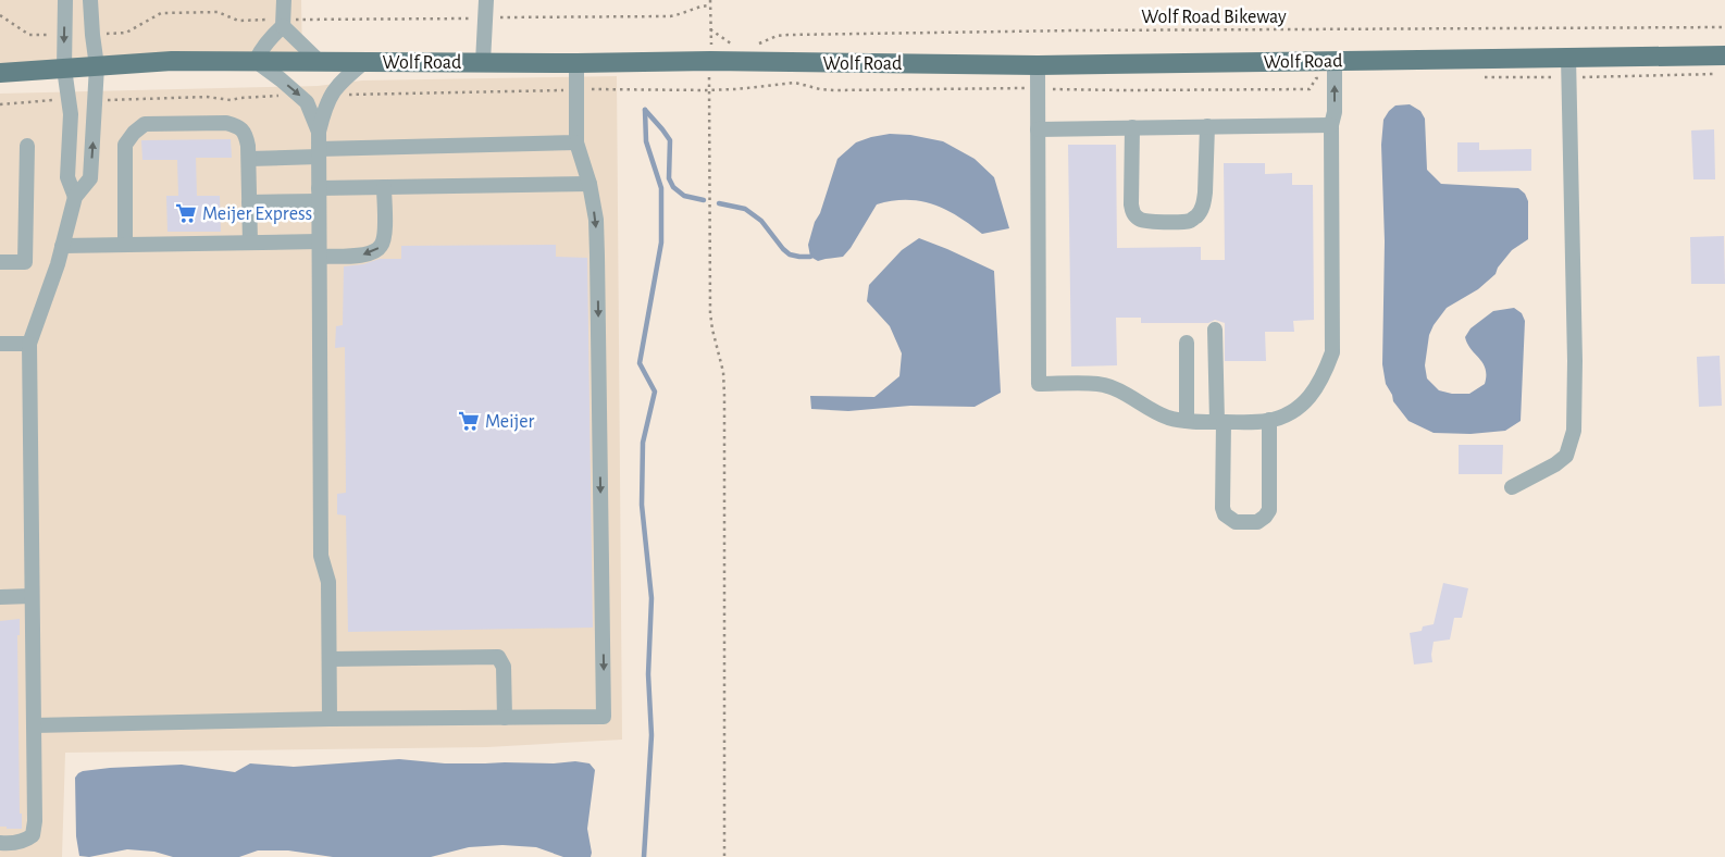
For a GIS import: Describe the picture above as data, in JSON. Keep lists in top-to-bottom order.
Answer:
{
  "streets": {
    "main road": ["Wolf Road"],
    "path": ["Wolf Road Bikeway"]
  },
  "places": {
    "supermarket": ["Meijer Express", "Meijer"]
  }
}
